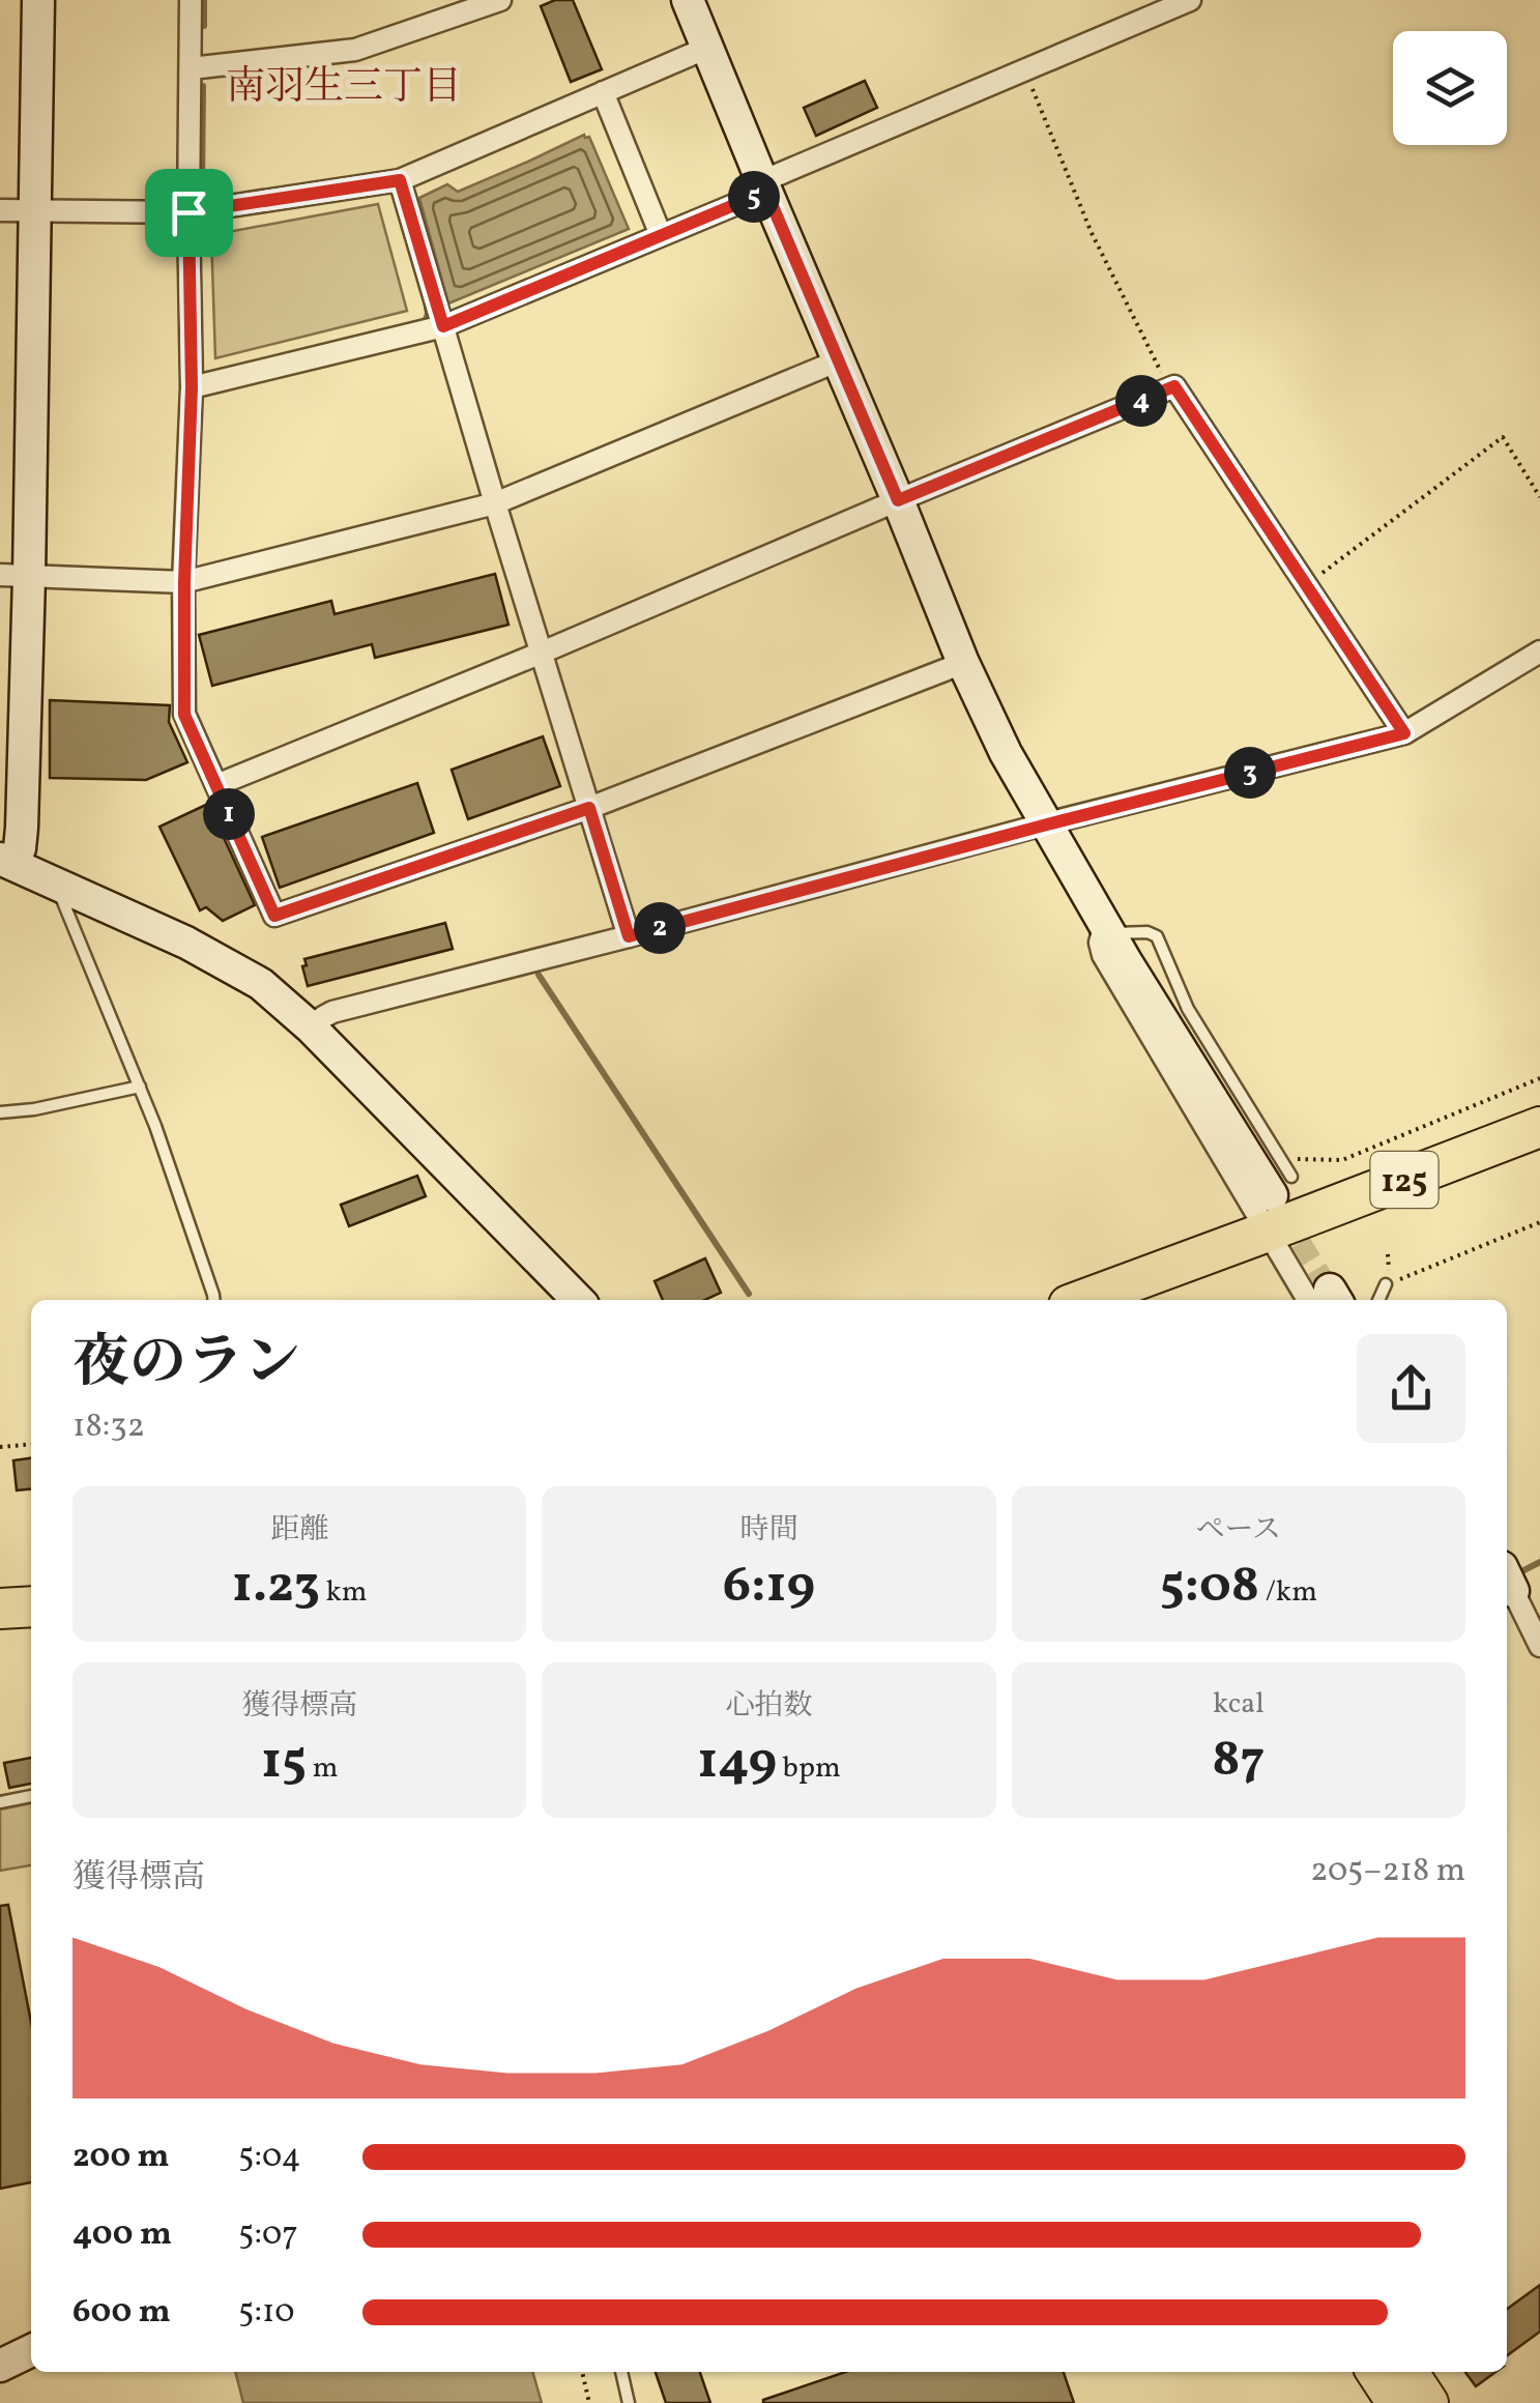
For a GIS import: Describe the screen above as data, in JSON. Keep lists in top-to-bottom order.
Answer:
{
  "streets": {
    "highway": ["125"]
  },
  "districts": ["南羽生三丁目"],
  "page": {
    "pins": [
      "5",
      "4",
      "3",
      "1",
      "2"
    ],
    "heading": ["夜のラン", "18:32"],
    "stats": [
      ["距離", "1.23 km"],
      ["時間", "6:19"],
      ["ペース", "5:08 /km"],
      ["獲得標高", "15 m"],
      ["心拍数", "149 bpm"],
      ["kcal", "87"]
    ],
    "chart": ["獲得標高", "205–218 m"],
    "list": [
      {
        "name": "200 m",
        "note": "5:04"
      },
      {
        "name": "400 m",
        "note": "5:07"
      },
      {
        "name": "600 m",
        "note": "5:10"
      }
    ]
  }
}
